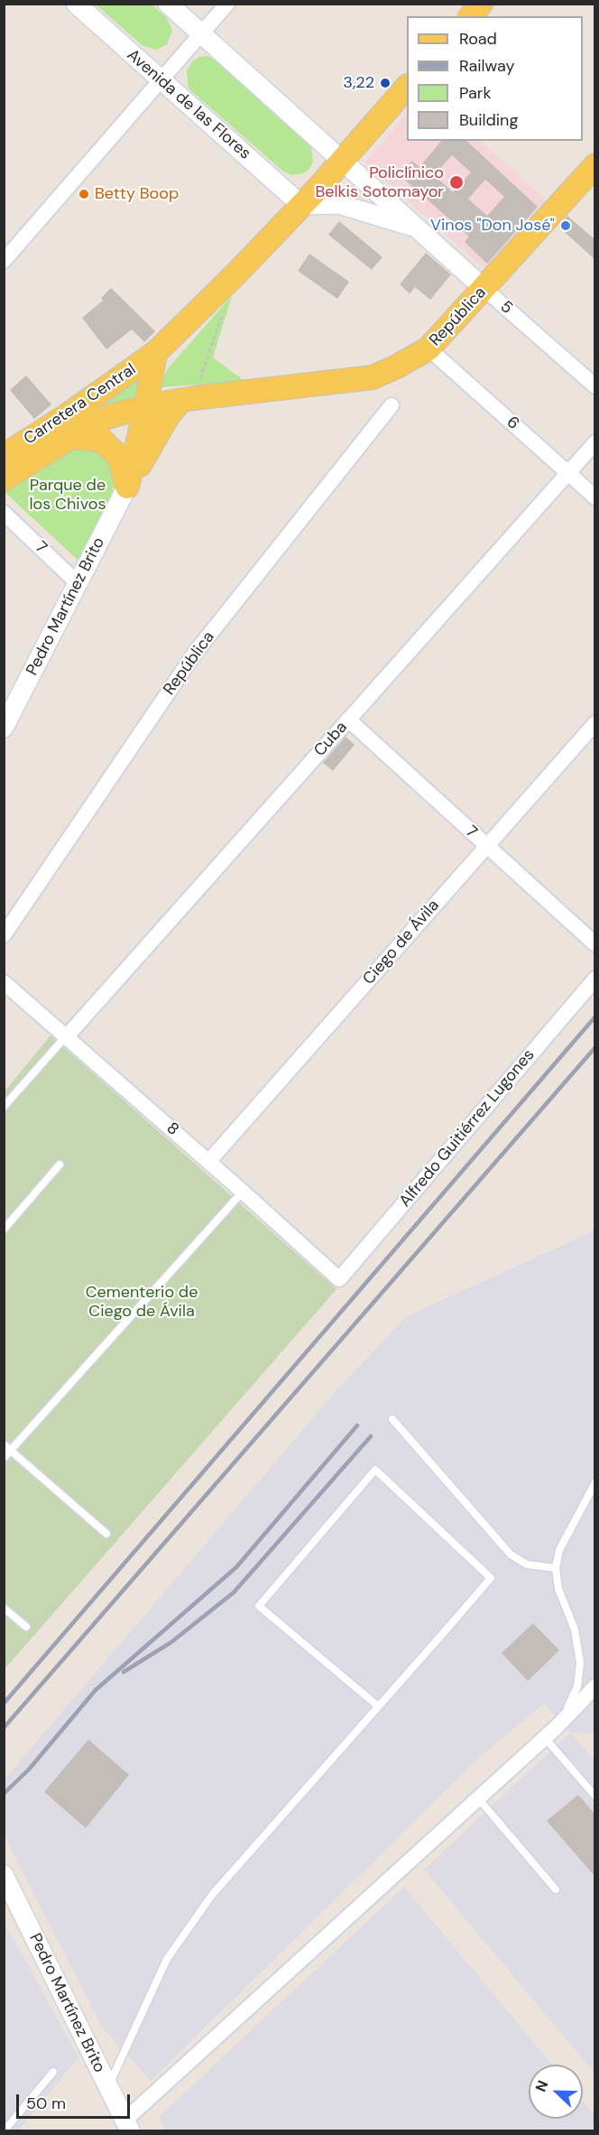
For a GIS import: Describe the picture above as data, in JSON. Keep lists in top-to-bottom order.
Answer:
{
  "streets": {
    "main road": ["República", "Carretera Central"],
    "street": [
      "Avenida de las Flores",
      "5",
      "6",
      "7",
      "Pedro Martínez Brito",
      "Cuba",
      "Ciego de Ávila",
      "Alfredo Guitiérrez Lugones",
      "8"
    ]
  },
  "crossings": [
    ["Avenida de las Flores", "5"],
    ["Avenida de las Flores", "Carretera Central"],
    ["5", "República"],
    ["5", "Carretera Central"],
    ["República", "Carretera Central"],
    ["República", "6"],
    ["6", "Cuba"],
    ["7", "Pedro Martínez Brito"],
    ["7", "Cuba"],
    ["7", "Ciego de Ávila"],
    ["Cuba", "8"],
    ["Ciego de Ávila", "8"],
    ["Alfredo Guitiérrez Lugones", "8"]
  ],
  "parks": ["Parque de los Chivos", "Cementerio de Ciego de Ávila"],
  "places": [
    "3,22",
    "Policlínico Belkis Sotomayor",
    "Betty Boop",
    "Vinos \"Don José\""
  ],
  "legend": [
    "Road",
    "Railway",
    "Park",
    "Building"
  ],
  "scale_bar": "50 m",
  "north": "left"
}
